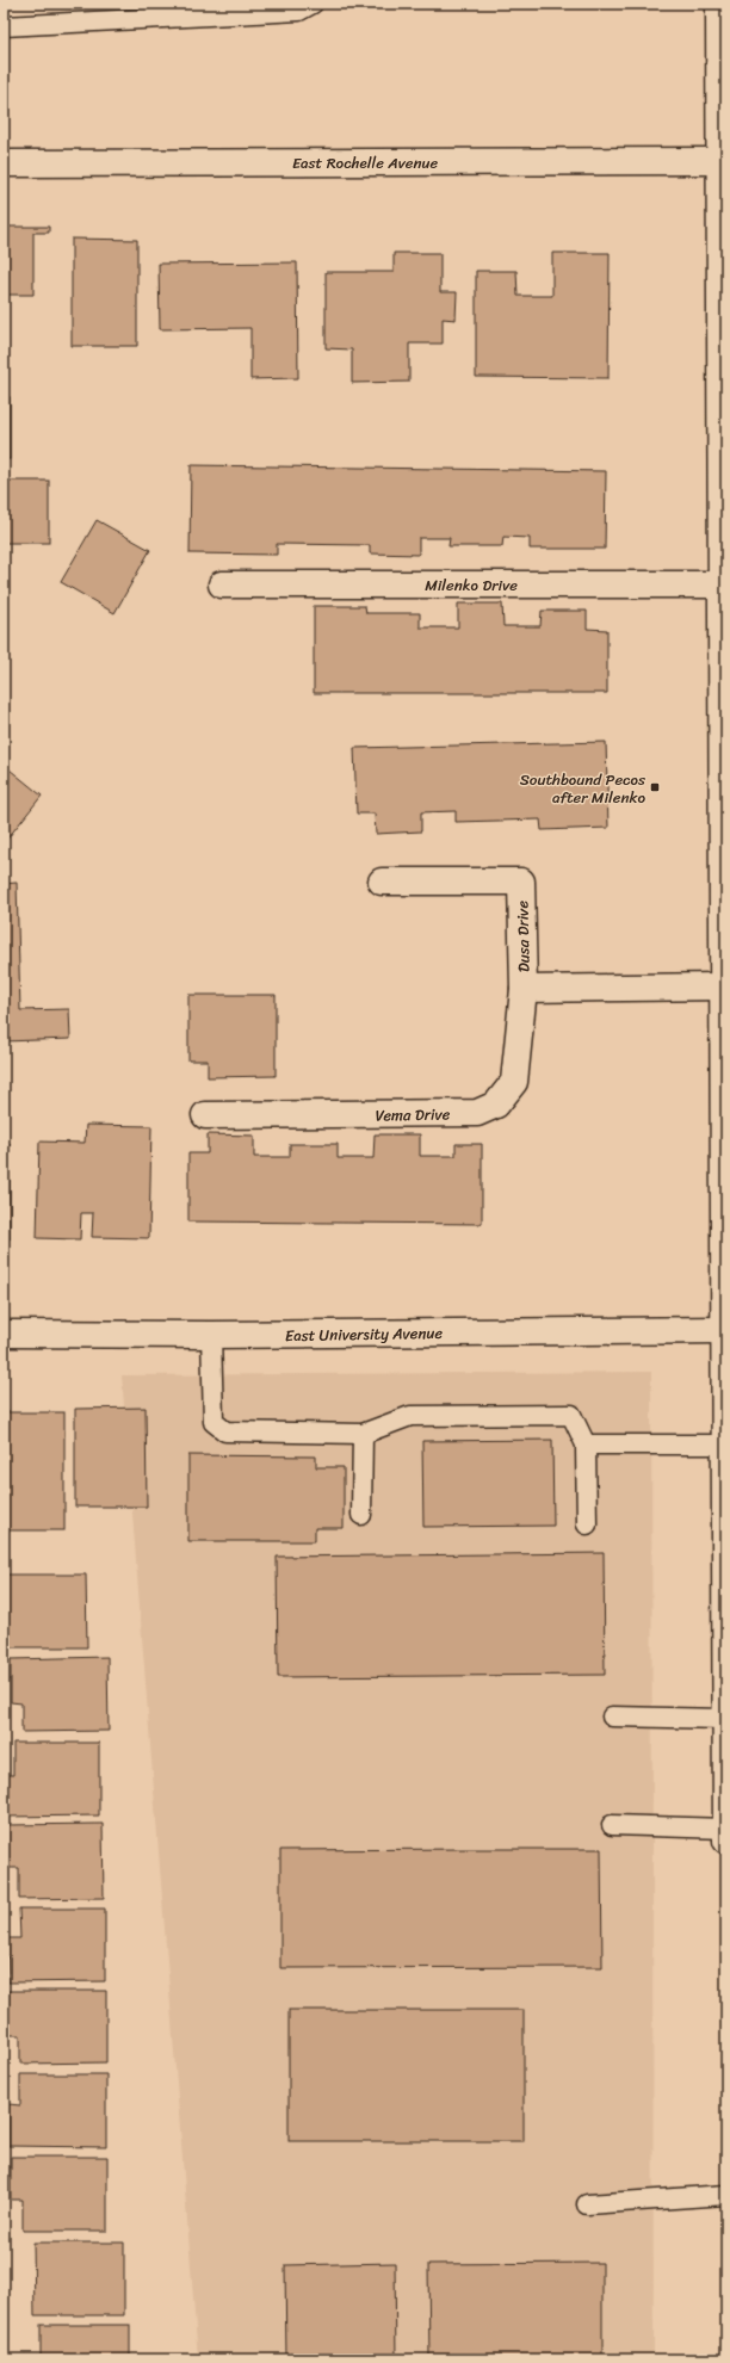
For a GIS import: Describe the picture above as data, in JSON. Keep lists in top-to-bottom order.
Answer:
{
  "streets": {
    "street": [
      "East Rochelle Avenue",
      "Milenko Drive",
      "Dusa Drive",
      "Vema Drive",
      "East University Avenue"
    ]
  },
  "crossings": [
    ["Dusa Drive", "Vema Drive"]
  ],
  "places": {
    "transit": ["Southbound Pecos after Milenko"]
  }
}
